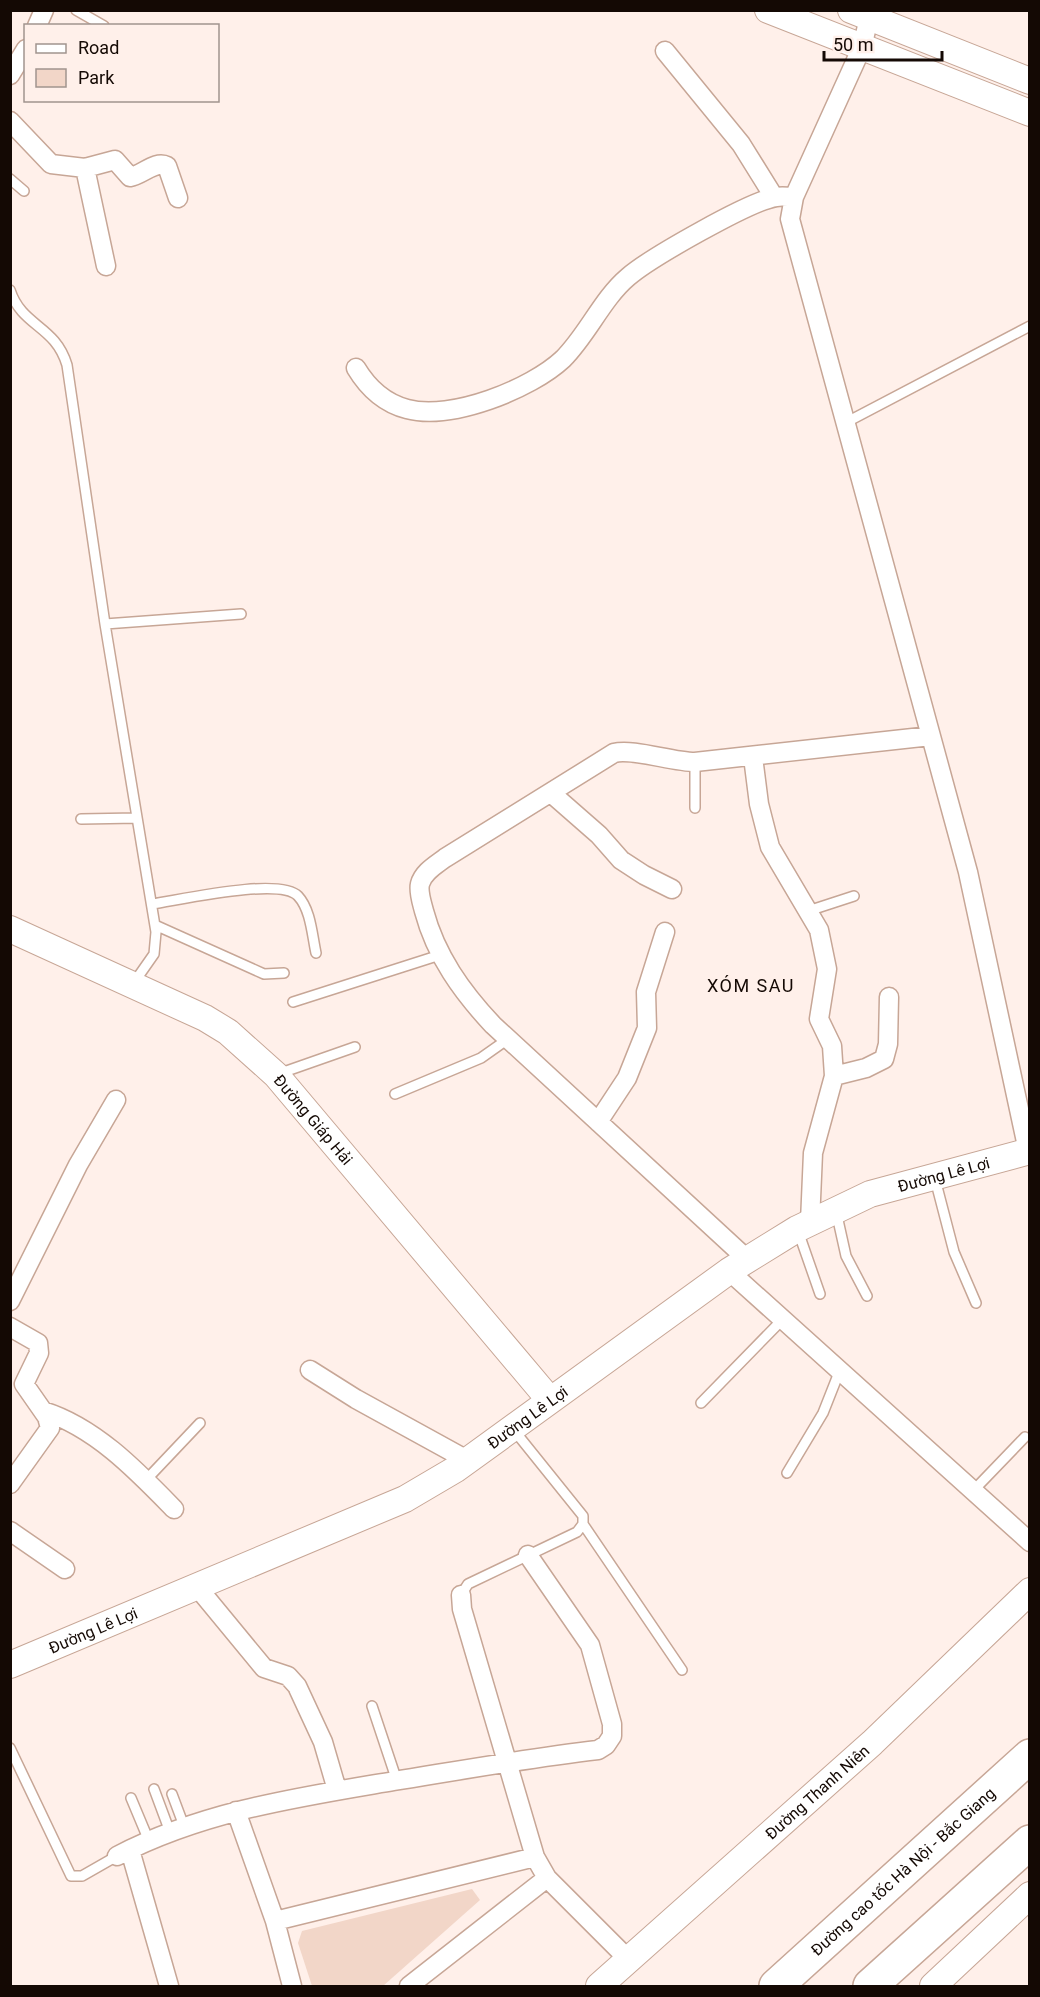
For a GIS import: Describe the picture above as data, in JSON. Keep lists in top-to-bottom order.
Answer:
{
  "streets": {
    "highway": ["Đường cao tốc Hà Nội - Bắc Giang"],
    "main road": ["Đường Giáp Hải", "Đường Lê Lợi", "Đường Thanh Niên"]
  },
  "crossings": [
    ["Đường Giáp Hải", "Đường Lê Lợi"]
  ],
  "districts": ["XÓM SAU"],
  "legend": ["Road", "Park"],
  "scale_bar": "50 m"
}
